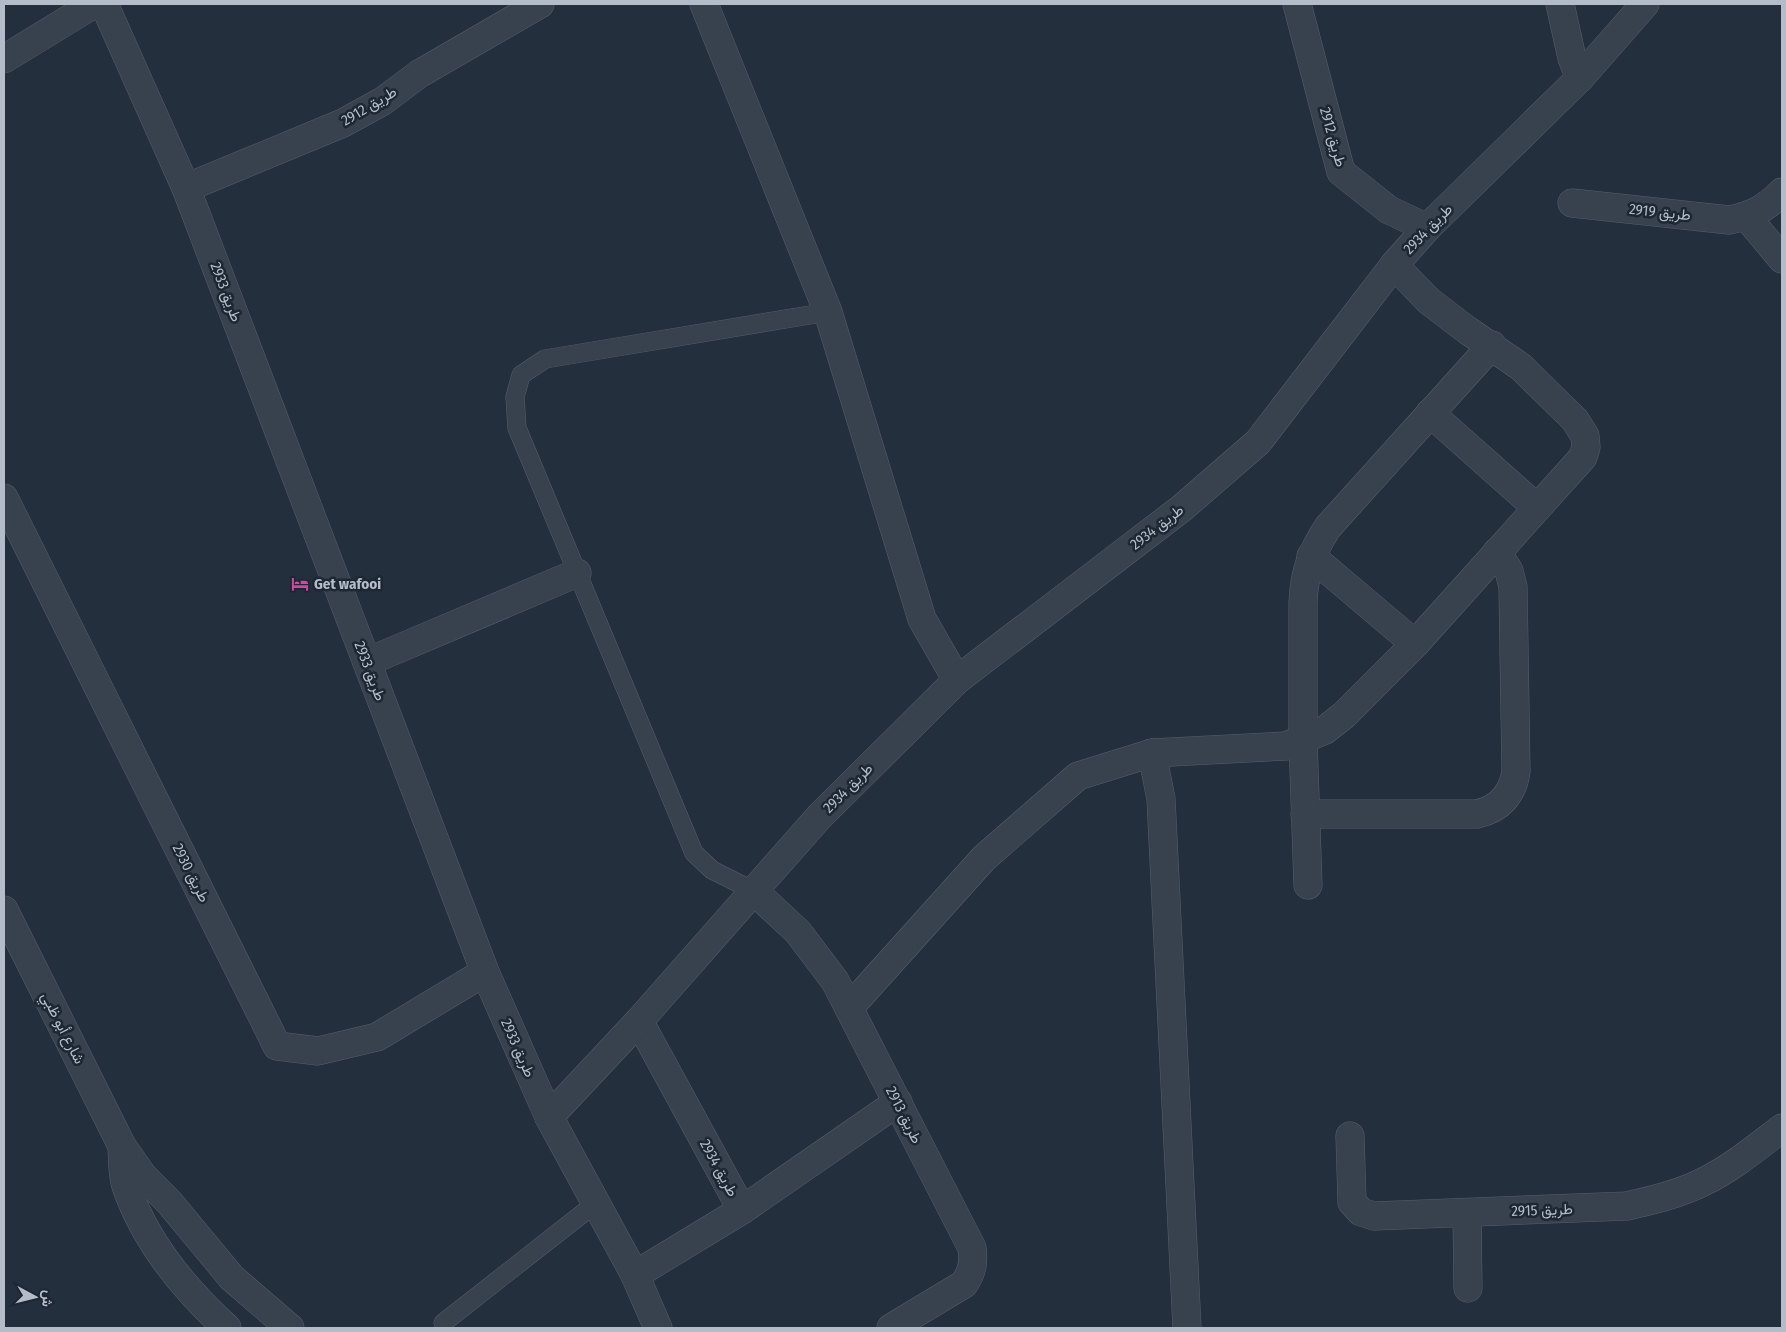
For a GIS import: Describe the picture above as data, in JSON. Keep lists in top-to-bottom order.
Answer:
{
  "streets": {
    "street": [
      "طريق 2912",
      "طريق 2919",
      "طريق 2934",
      "طريق 2933",
      "طريق 2930",
      "شارع أبو ظبي",
      "طريق 2913",
      "طريق 2915"
    ]
  },
  "crossings": [
    ["طريق 2912", "طريق 2934"],
    ["طريق 2912", "طريق 2933"],
    ["طريق 2934", "طريق 2933"],
    ["طريق 2934", "طريق 2913"],
    ["طريق 2933", "طريق 2930"]
  ],
  "places": {
    "hotel": ["Get wafooi"]
  },
  "north": "right"
}
